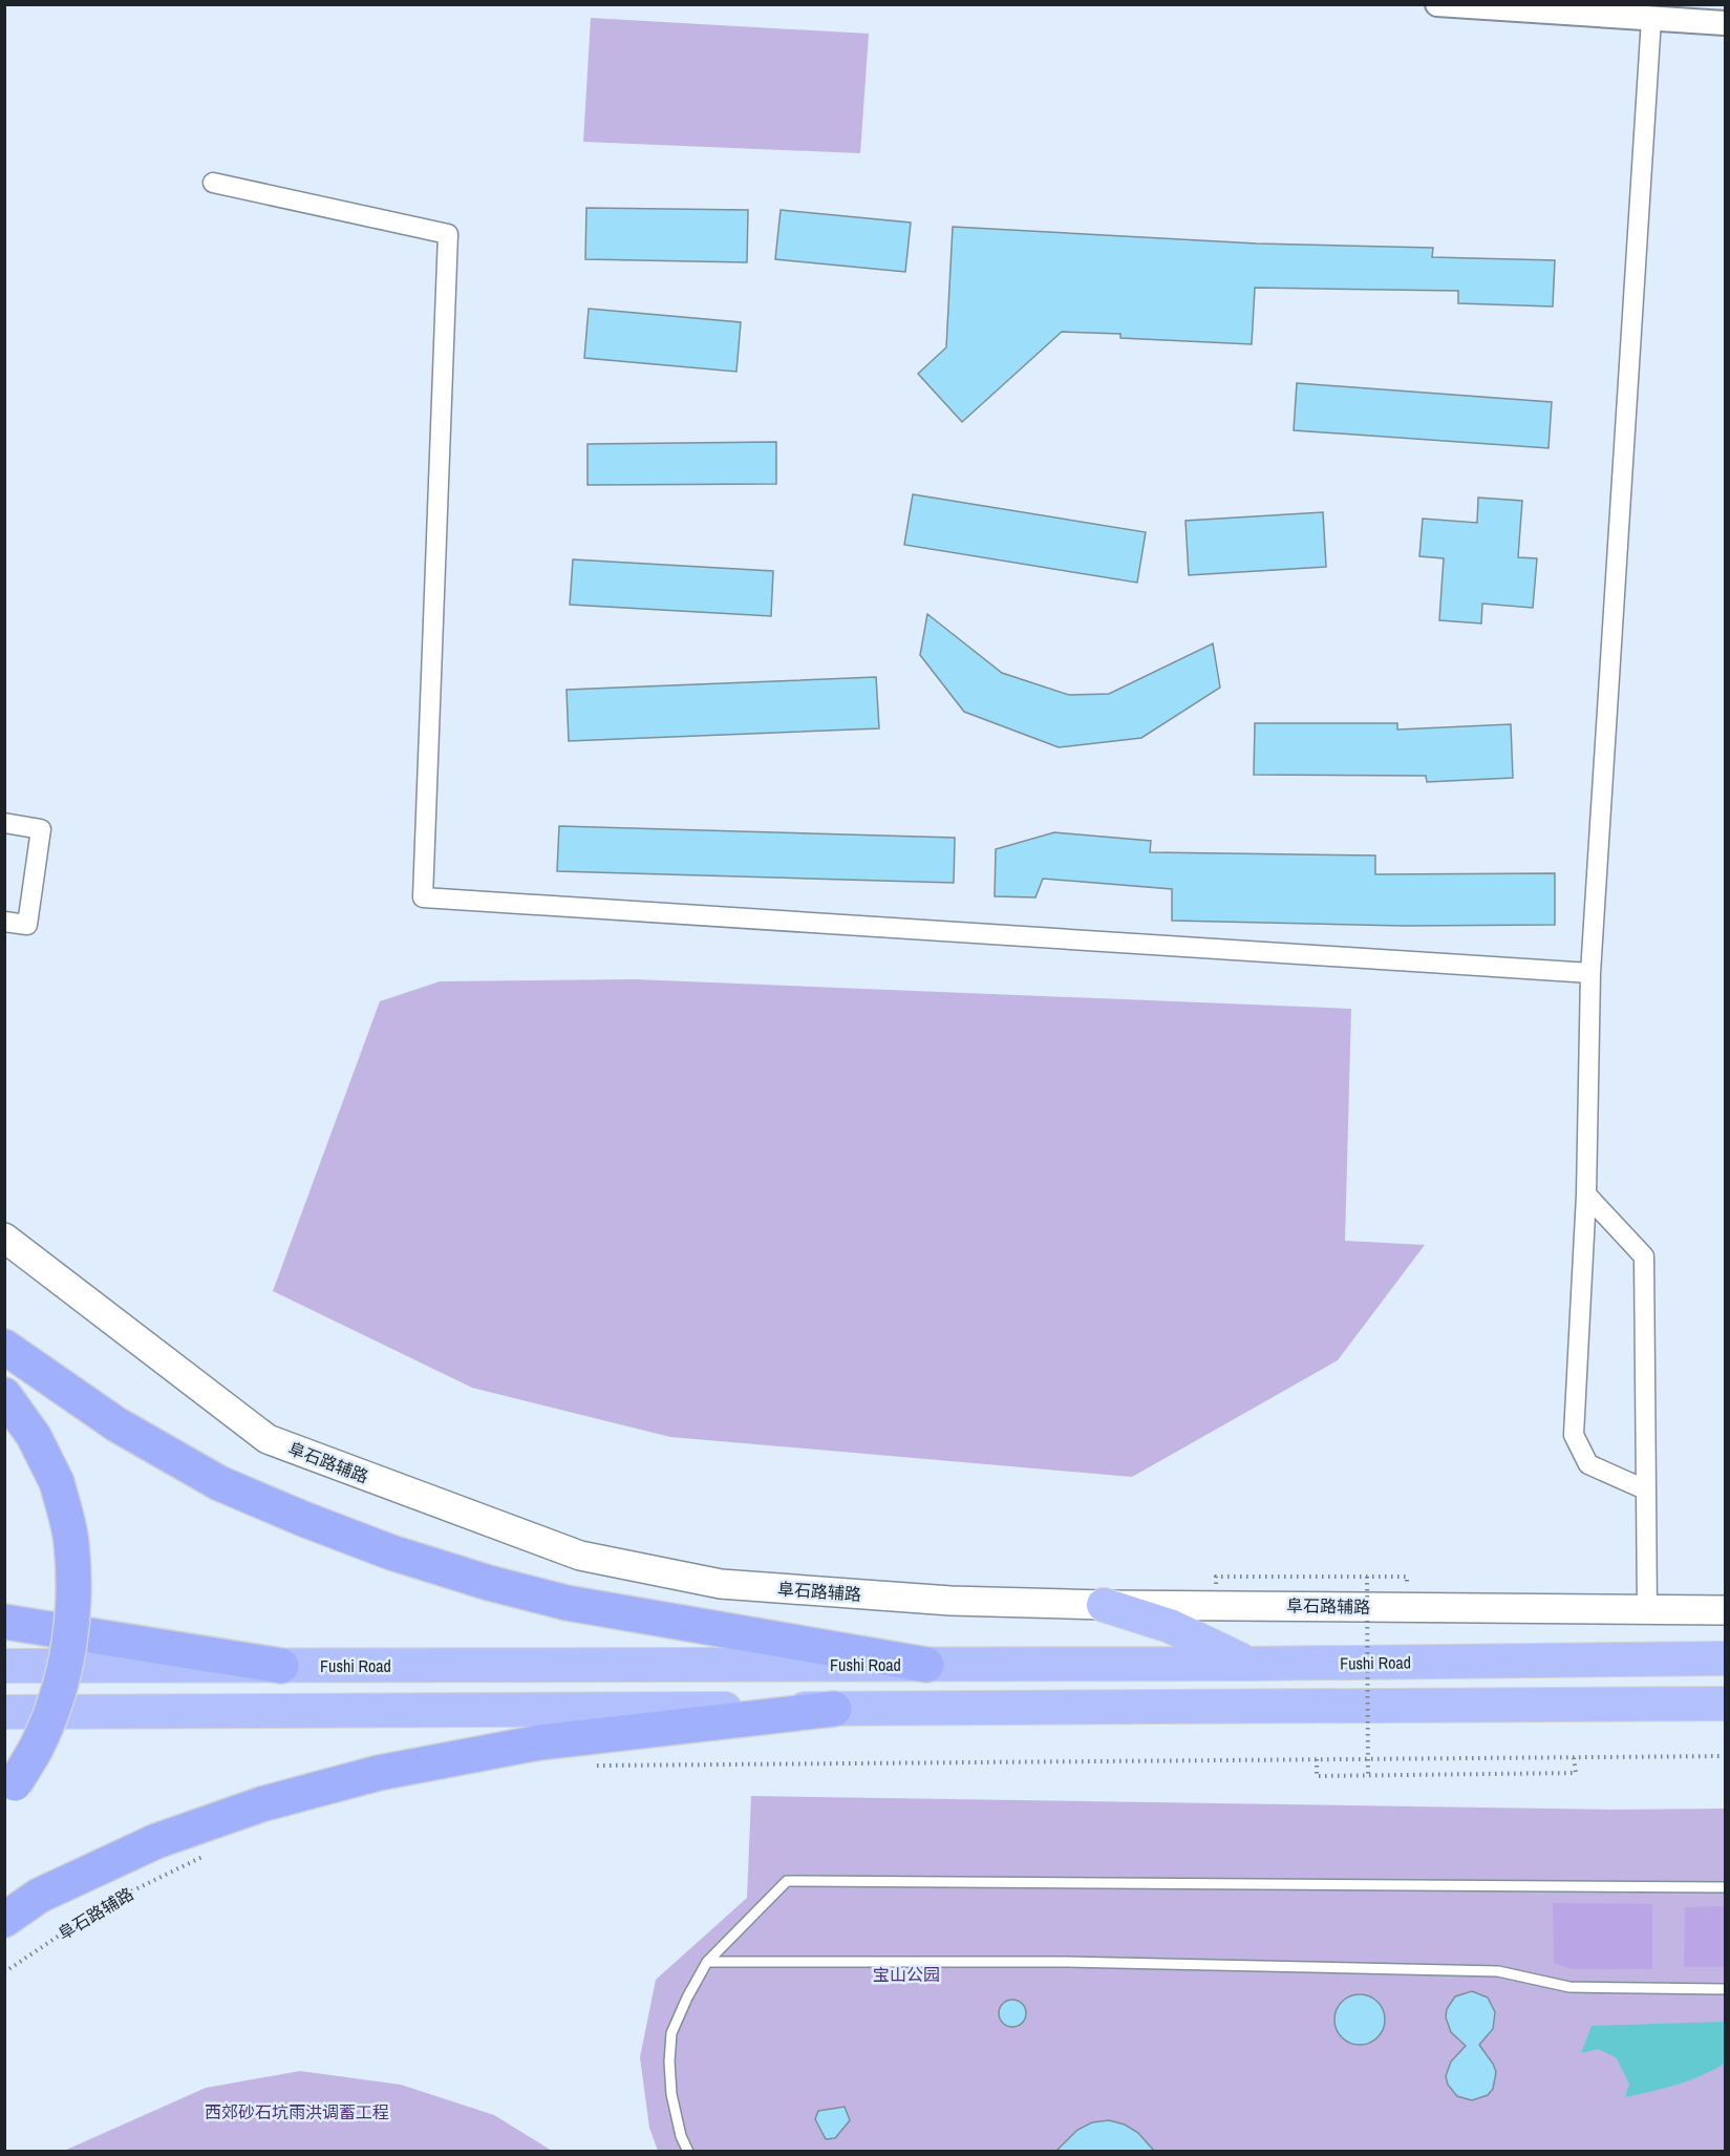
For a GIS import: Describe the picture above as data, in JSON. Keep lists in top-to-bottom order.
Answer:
{
  "streets": {
    "highway": ["Fushi Road"],
    "main road": ["阜石路辅路"]
  },
  "parks": ["宝山公园", "西郊砂石坑雨洪调蓄工程"]
}
